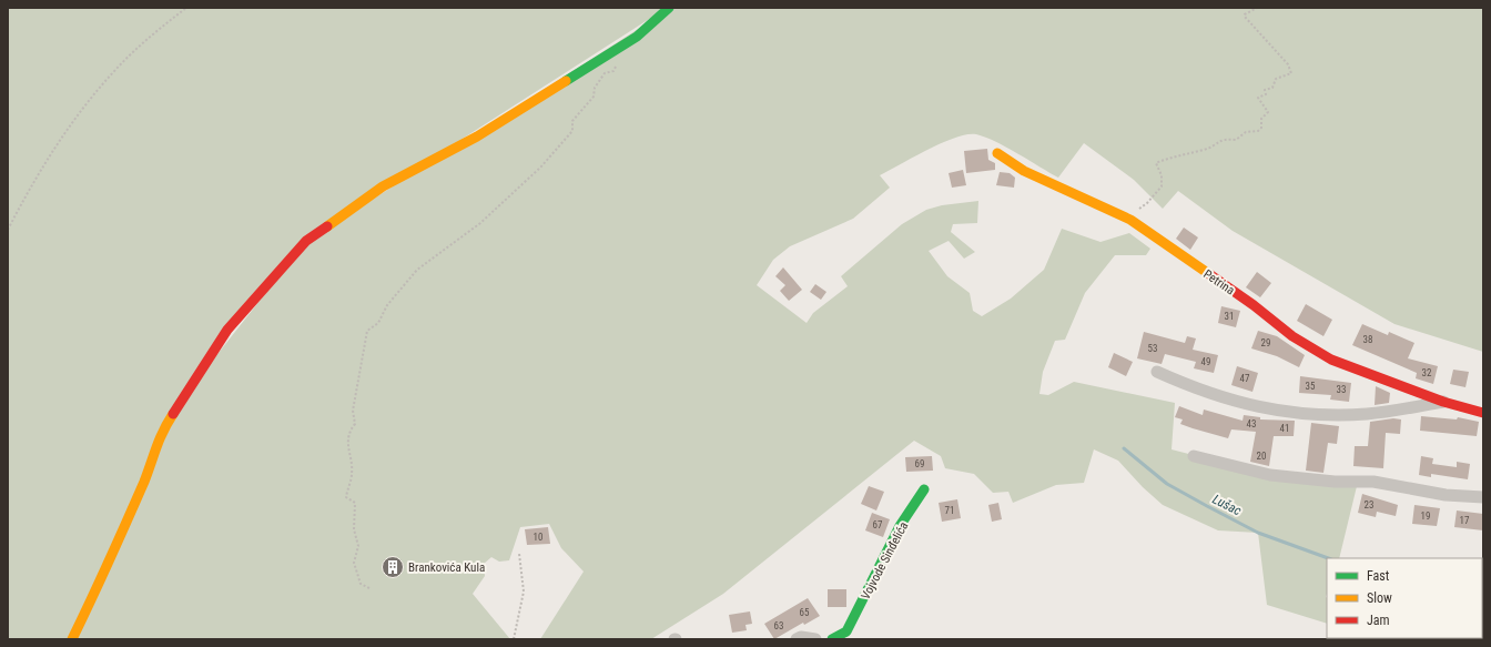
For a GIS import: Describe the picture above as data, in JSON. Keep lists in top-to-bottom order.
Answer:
{
  "streets": {
    "street": ["Petrina", "Vojvode Sinđelića"]
  },
  "water": ["Lušac"],
  "places": {
    "building": ["Brankovića Kula"]
  },
  "house_numbers": [
    "31",
    "38",
    "29",
    "53",
    "49",
    "32",
    "47",
    "35",
    "33",
    "43",
    "41",
    "20",
    "69",
    "23",
    "71",
    "19",
    "17",
    "67",
    "10",
    "65",
    "63"
  ],
  "legend": ["Fast", "Slow", "Jam"]
}
